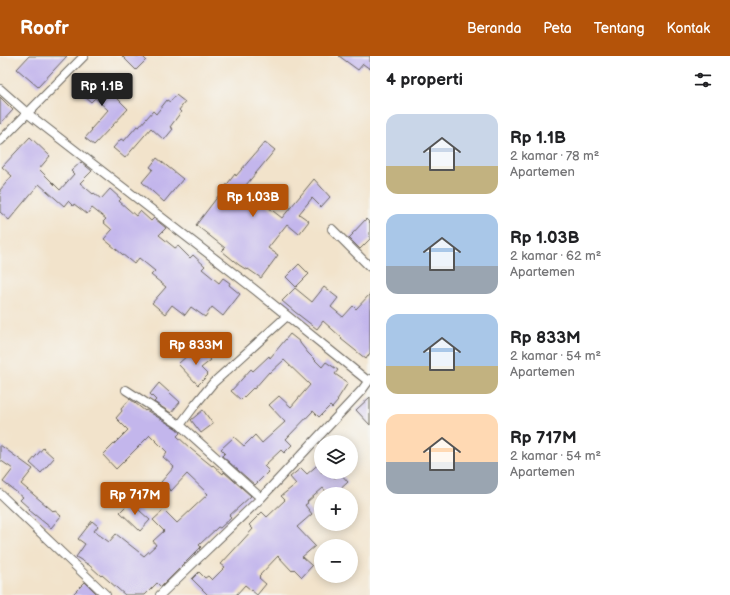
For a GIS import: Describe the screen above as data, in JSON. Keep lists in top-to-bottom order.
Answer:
{
  "page": {
    "header": "Roofr",
    "nav": [
      "Beranda",
      "Peta",
      "Tentang",
      "Kontak"
    ],
    "heading": "4 properti",
    "price": [
      "Rp 1.1B",
      "Rp 1.03B",
      "Rp 833M",
      "Rp 717M"
    ],
    "list": [
      {
        "name": "Rp 1.1B",
        "note": "2 kamar · 78 m² · Apartemen"
      },
      {
        "name": "Rp 1.03B",
        "note": "2 kamar · 62 m² · Apartemen"
      },
      {
        "name": "Rp 833M",
        "note": "2 kamar · 54 m² · Apartemen"
      },
      {
        "name": "Rp 717M",
        "note": "2 kamar · 54 m² · Apartemen"
      }
    ],
    "map_buttons": ["+", "−"]
  }
}
